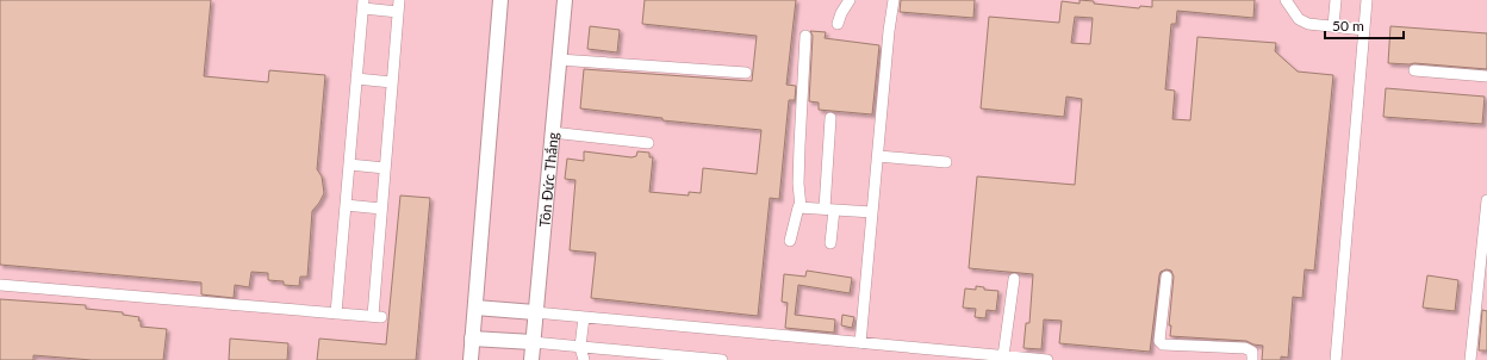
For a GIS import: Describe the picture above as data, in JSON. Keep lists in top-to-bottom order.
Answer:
{
  "streets": {
    "main road": ["Tôn Đức Thắng"]
  },
  "scale_bar": "50 m"
}
